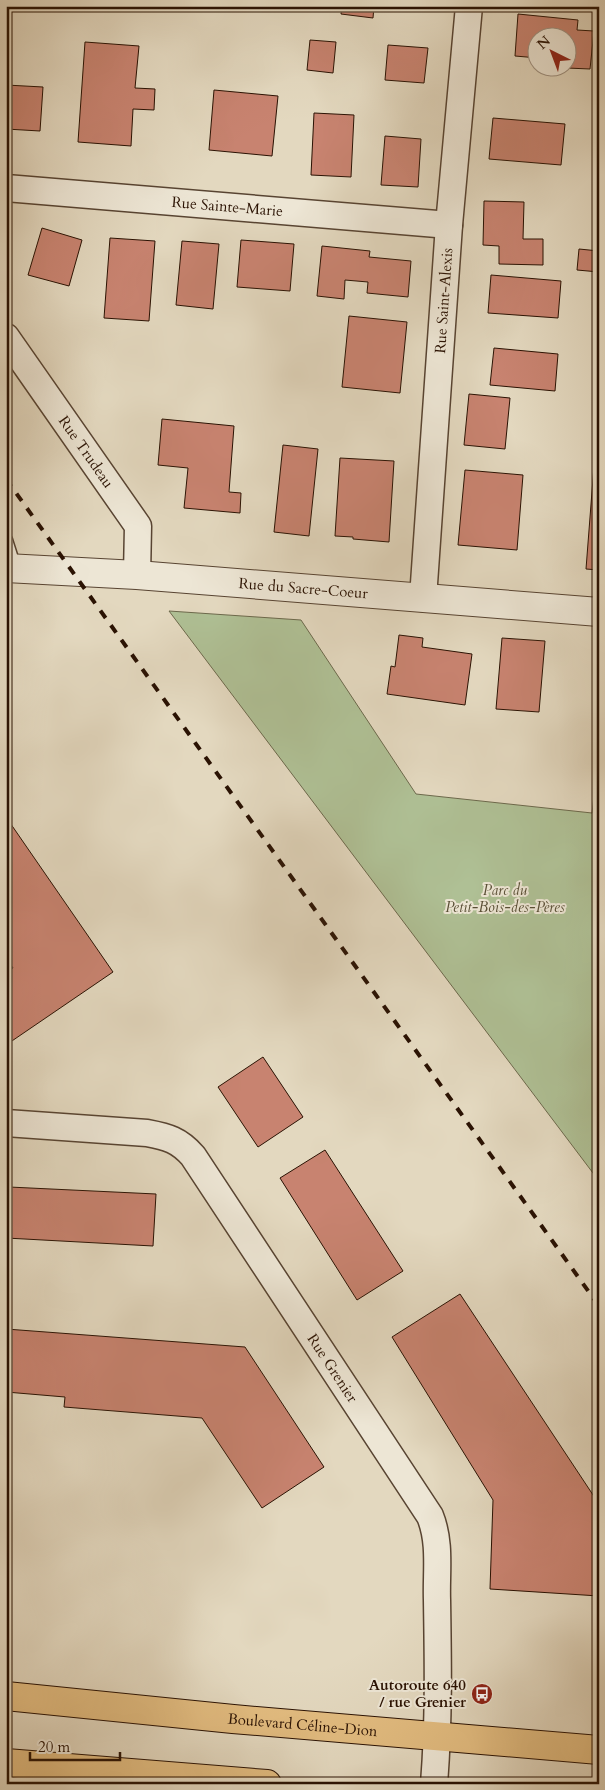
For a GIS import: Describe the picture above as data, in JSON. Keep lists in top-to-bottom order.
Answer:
{
  "streets": {
    "main road": ["Boulevard Céline-Dion"],
    "street": [
      "Rue Sainte-Marie",
      "Rue Saint-Alexis",
      "Rue Trudeau",
      "Rue du Sacre-Coeur",
      "Rue Grenier"
    ]
  },
  "crossings": [
    ["Rue Sainte-Marie", "Rue Saint-Alexis"],
    ["Rue Saint-Alexis", "Rue du Sacre-Coeur"],
    ["Rue Trudeau", "Rue du Sacre-Coeur"],
    ["Rue Grenier", "Boulevard Céline-Dion"]
  ],
  "parks": ["Parc du Petit-Bois-des-Pères"],
  "places": {
    "bus stop": ["Autoroute 640 / rue Grenier"]
  },
  "scale_bar": "20 m",
  "north": "top left"
}
